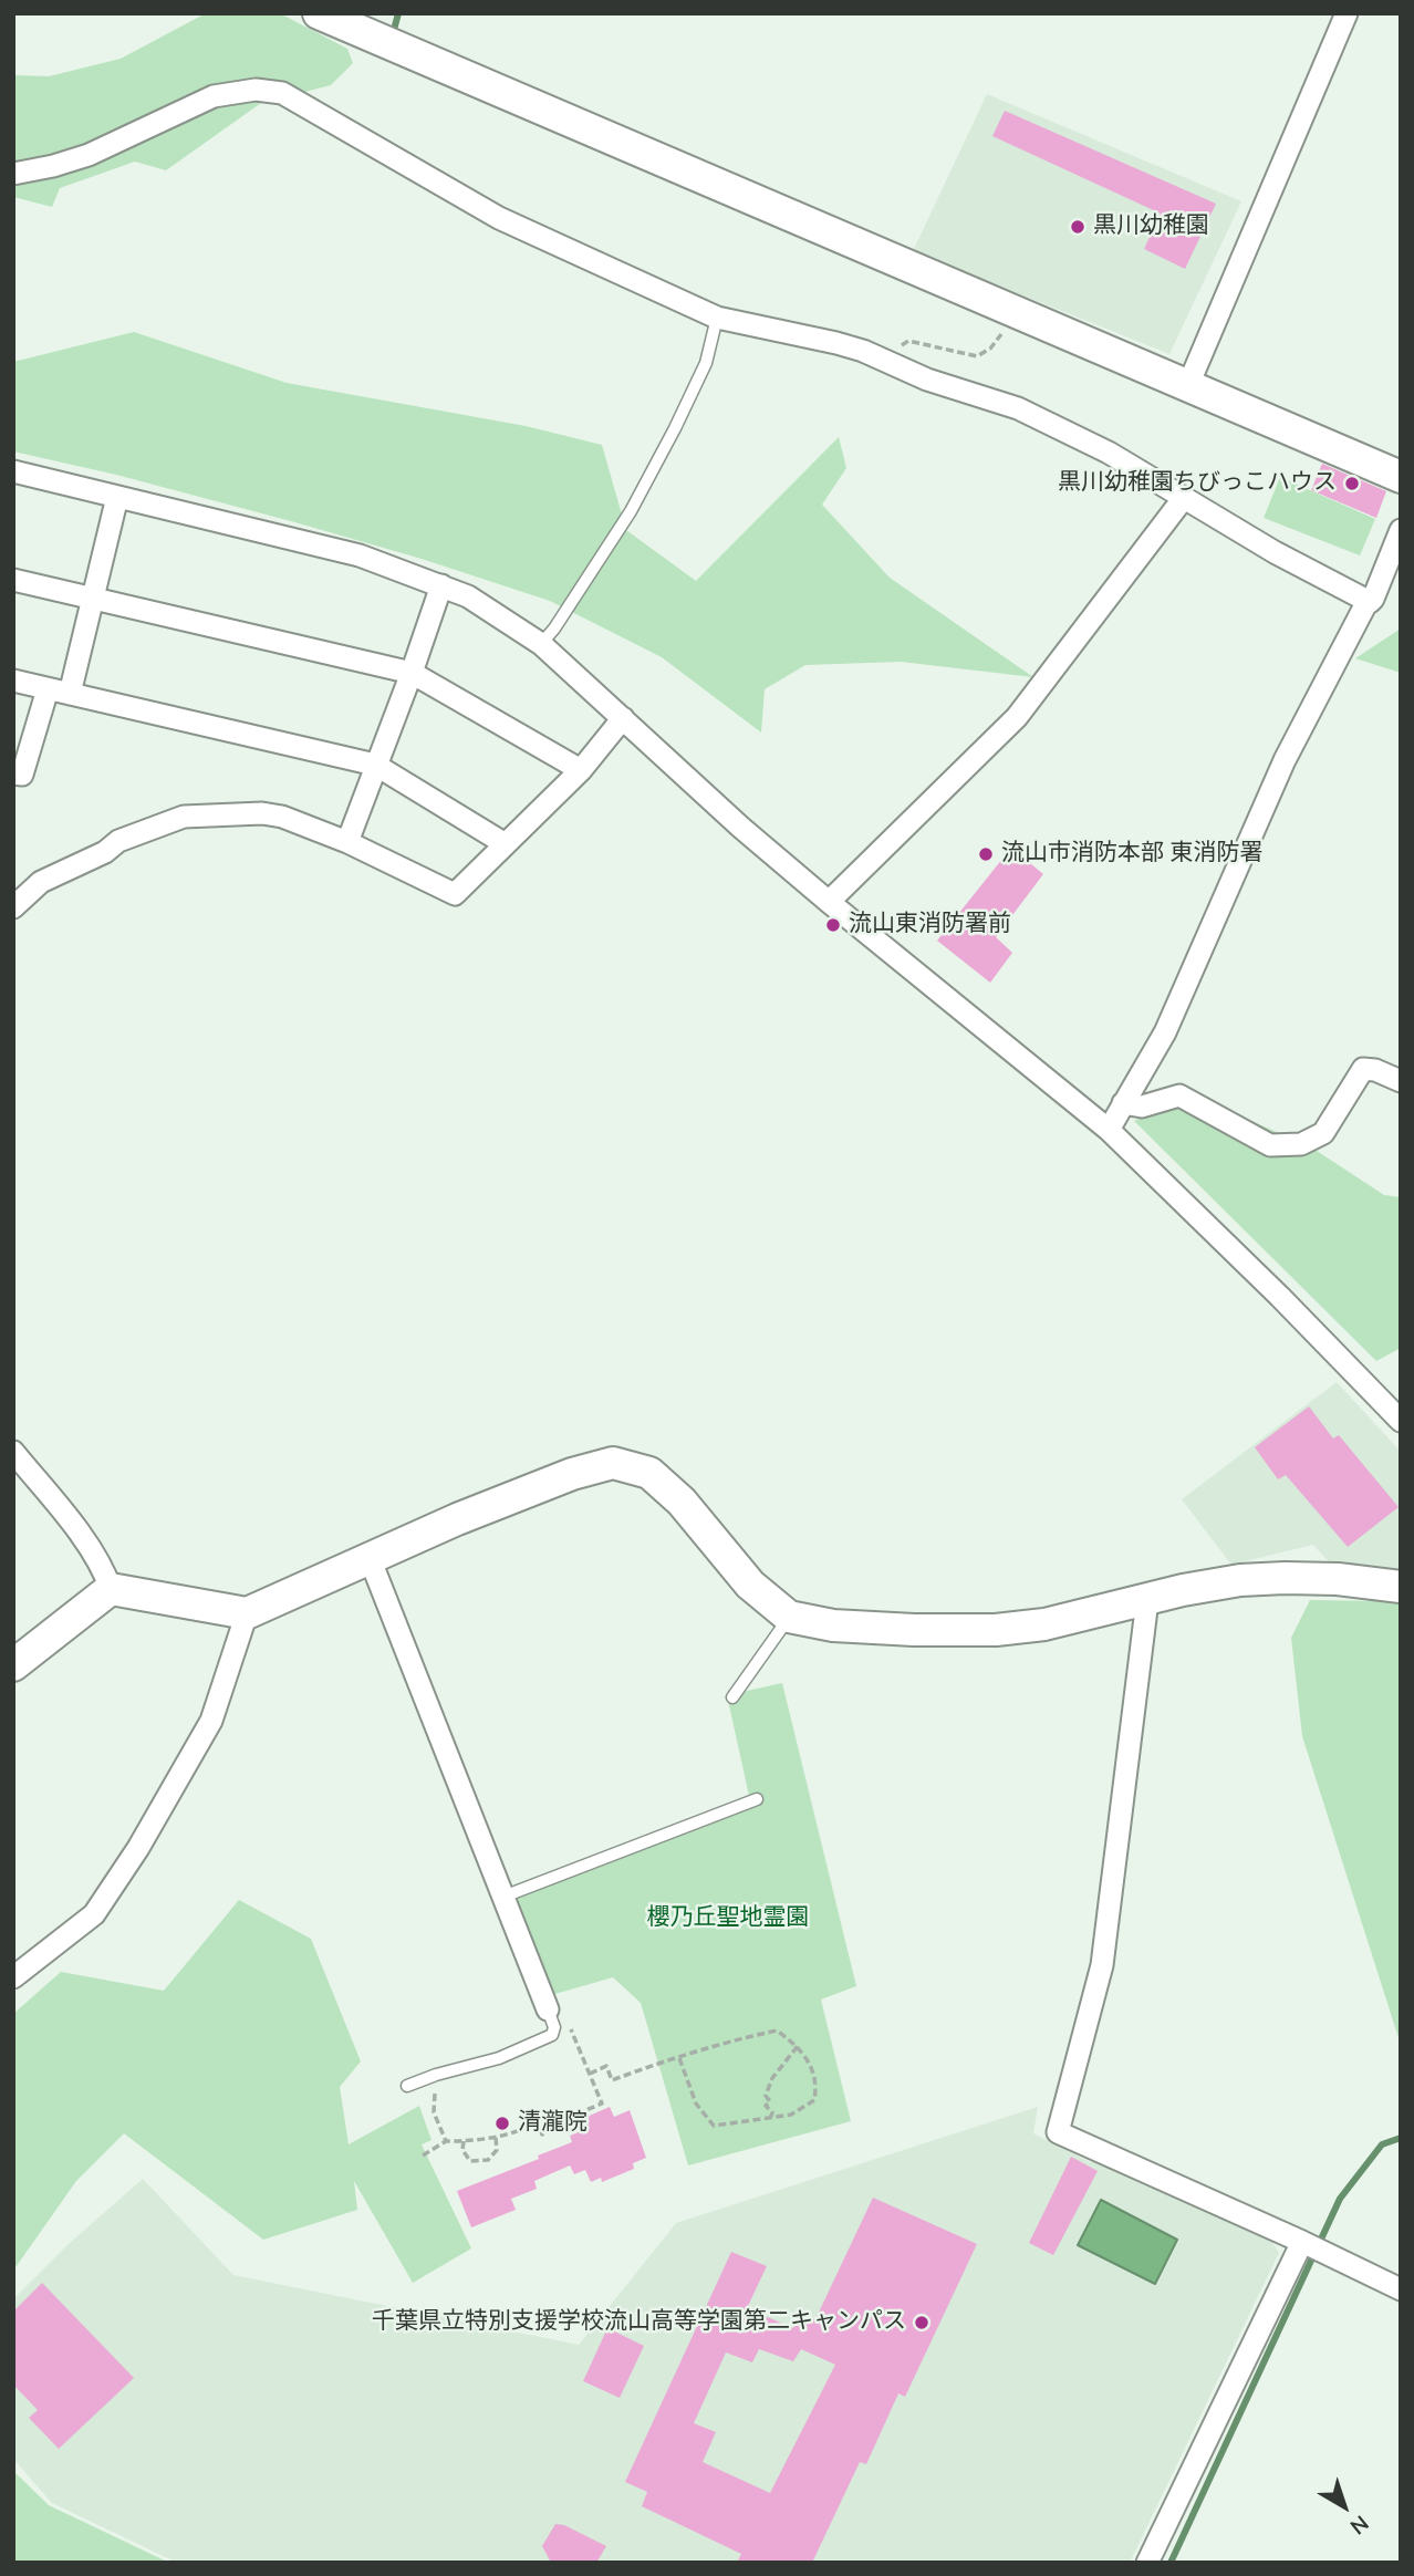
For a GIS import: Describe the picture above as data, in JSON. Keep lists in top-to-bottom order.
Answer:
{
  "parks": ["櫻乃丘聖地霊園"],
  "places": [
    "黒川幼稚園",
    "黒川幼稚園ちびっこハウス",
    "流山市消防本部 東消防署",
    "流山東消防署前",
    "清瀧院",
    "千葉県立特別支援学校流山高等学園第二キャンパス"
  ],
  "north": "bottom right"
}
